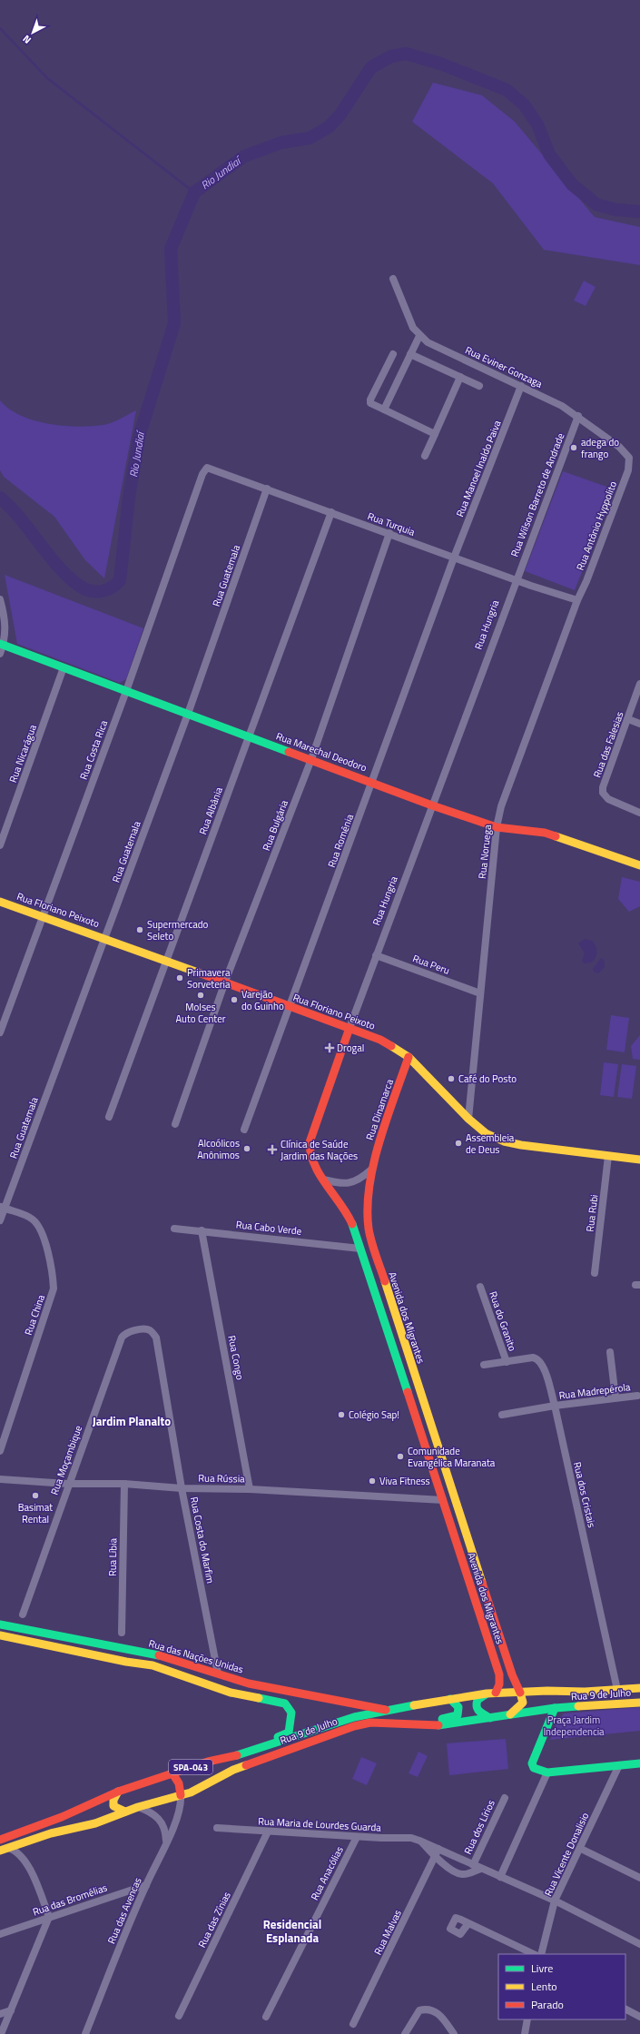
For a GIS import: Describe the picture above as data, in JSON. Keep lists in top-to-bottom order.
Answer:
{
  "streets": {
    "street": [
      "Rua Eviner Gonzaga",
      "Rua Manoel Inaldo Paiva",
      "Rua Wilson Barreto de Andrade",
      "Rua Turquia",
      "Rua Antônio Hyppolito",
      "Rua Guatemala",
      "Rua Hungria",
      "Rua das Falesias",
      "Rua Costa Rica",
      "Rua Marechal Deodoro",
      "Rua Nicarágua",
      "Rua Albânia",
      "Rua Bulgária",
      "Rua Romênia",
      "Rua Noruega",
      "Rua Floriano Peixoto",
      "Rua Peru",
      "Rua Dinamarca",
      "Rua Rubi",
      "Rua Cabo Verde",
      "Rua China",
      "Avenida dos Migrantes",
      "Rua do Granito",
      "Rua Congo",
      "Rua Madrepérola",
      "Rua Moçambique",
      "Rua Rússia",
      "Rua dos Cristais",
      "Rua Costa do Marfim",
      "Rua Líbia",
      "Rua das Nações Unidas",
      "Rua 9 de Julho",
      "SPA-043",
      "Rua Maria de Lourdes Guarda",
      "Rua dos Lírios",
      "Rua Vicente Donalisio",
      "Rua Anacólias",
      "Rua das Bromélias",
      "Rua das Avencas",
      "Rua das Zínias",
      "Rua Malvas"
    ]
  },
  "crossings": [
    ["Rua Eviner Gonzaga", "Rua Manoel Inaldo Paiva"],
    ["Rua Eviner Gonzaga", "Rua Wilson Barreto de Andrade"],
    ["Rua Eviner Gonzaga", "Rua Antônio Hyppolito"],
    ["Rua Manoel Inaldo Paiva", "Rua Turquia"],
    ["Rua Manoel Inaldo Paiva", "Rua Romênia"],
    ["Rua Wilson Barreto de Andrade", "Rua Turquia"],
    ["Rua Wilson Barreto de Andrade", "Rua Hungria"],
    ["Rua Turquia", "Rua Antônio Hyppolito"],
    ["Rua Turquia", "Rua Guatemala"],
    ["Rua Turquia", "Rua Hungria"],
    ["Rua Turquia", "Rua Costa Rica"],
    ["Rua Turquia", "Rua Albânia"],
    ["Rua Turquia", "Rua Bulgária"],
    ["Rua Turquia", "Rua Romênia"],
    ["Rua Turquia", "Rua Noruega"],
    ["Rua Antônio Hyppolito", "Rua Noruega"],
    ["Rua Guatemala", "Rua Marechal Deodoro"],
    ["Rua Guatemala", "Rua Floriano Peixoto"],
    ["Rua Guatemala", "Rua China"],
    ["Rua Hungria", "Rua Marechal Deodoro"],
    ["Rua Hungria", "Rua Floriano Peixoto"],
    ["Rua Hungria", "Rua Peru"],
    ["Rua Hungria", "Avenida dos Migrantes"],
    ["Rua Costa Rica", "Rua Marechal Deodoro"],
    ["Rua Costa Rica", "Rua Floriano Peixoto"],
    ["Rua Marechal Deodoro", "Rua Nicarágua"],
    ["Rua Marechal Deodoro", "Rua Albânia"],
    ["Rua Marechal Deodoro", "Rua Bulgária"],
    ["Rua Marechal Deodoro", "Rua Romênia"],
    ["Rua Marechal Deodoro", "Rua Noruega"],
    ["Rua Albânia", "Rua Floriano Peixoto"],
    ["Rua Bulgária", "Rua Floriano Peixoto"],
    ["Rua Romênia", "Rua Floriano Peixoto"],
    ["Rua Noruega", "Rua Floriano Peixoto"],
    ["Rua Noruega", "Rua Peru"],
    ["Rua Floriano Peixoto", "Rua Dinamarca"],
    ["Rua Floriano Peixoto", "Rua Rubi"],
    ["Rua Dinamarca", "Avenida dos Migrantes"],
    ["Rua Cabo Verde", "Avenida dos Migrantes"],
    ["Rua Cabo Verde", "Rua Congo"],
    ["Avenida dos Migrantes", "Rua Rússia"],
    ["Avenida dos Migrantes", "Rua 9 de Julho"],
    ["Rua do Granito", "Rua dos Cristais"],
    ["Rua Congo", "Rua Rússia"],
    ["Rua Madrepérola", "Rua dos Cristais"],
    ["Rua Moçambique", "Rua Rússia"],
    ["Rua Moçambique", "Rua Costa do Marfim"],
    ["Rua Rússia", "Rua Costa do Marfim"],
    ["Rua Rússia", "Rua Líbia"],
    ["Rua dos Cristais", "Rua 9 de Julho"],
    ["Rua Costa do Marfim", "Rua das Nações Unidas"],
    ["Rua das Nações Unidas", "Rua 9 de Julho"],
    ["Rua 9 de Julho", "Rua das Avencas"],
    ["Rua Maria de Lourdes Guarda", "Rua dos Lírios"],
    ["Rua Maria de Lourdes Guarda", "Rua Vicente Donalisio"],
    ["Rua Maria de Lourdes Guarda", "Rua Anacólias"],
    ["Rua Maria de Lourdes Guarda", "Rua das Zínias"],
    ["Rua Maria de Lourdes Guarda", "Rua Malvas"],
    ["Rua das Bromélias", "Rua das Avencas"]
  ],
  "districts": ["Jardim Planalto", "Residencial Esplanada"],
  "water": ["Rio Jundiaí"],
  "parks": ["Praça Jardim Independencia"],
  "places": {
    "other": [
      "adega do frango",
      "Supermercado Seleto",
      "Primavera Sorveteria",
      "MoIses Auto Center",
      "Varejão do Guinho",
      "Café do Posto",
      "Assembleia de Deus",
      "Alcoólicos Anônimos",
      "Colégio Sap!",
      "Comunidade Evangélica Maranata",
      "Viva Fitness",
      "Basimat Rental"
    ],
    "health": ["Drogal", "Clínica de Saúde Jardim das Nações"]
  },
  "legend": ["Livre", "Lento", "Parado"],
  "north": "bottom left"
}
